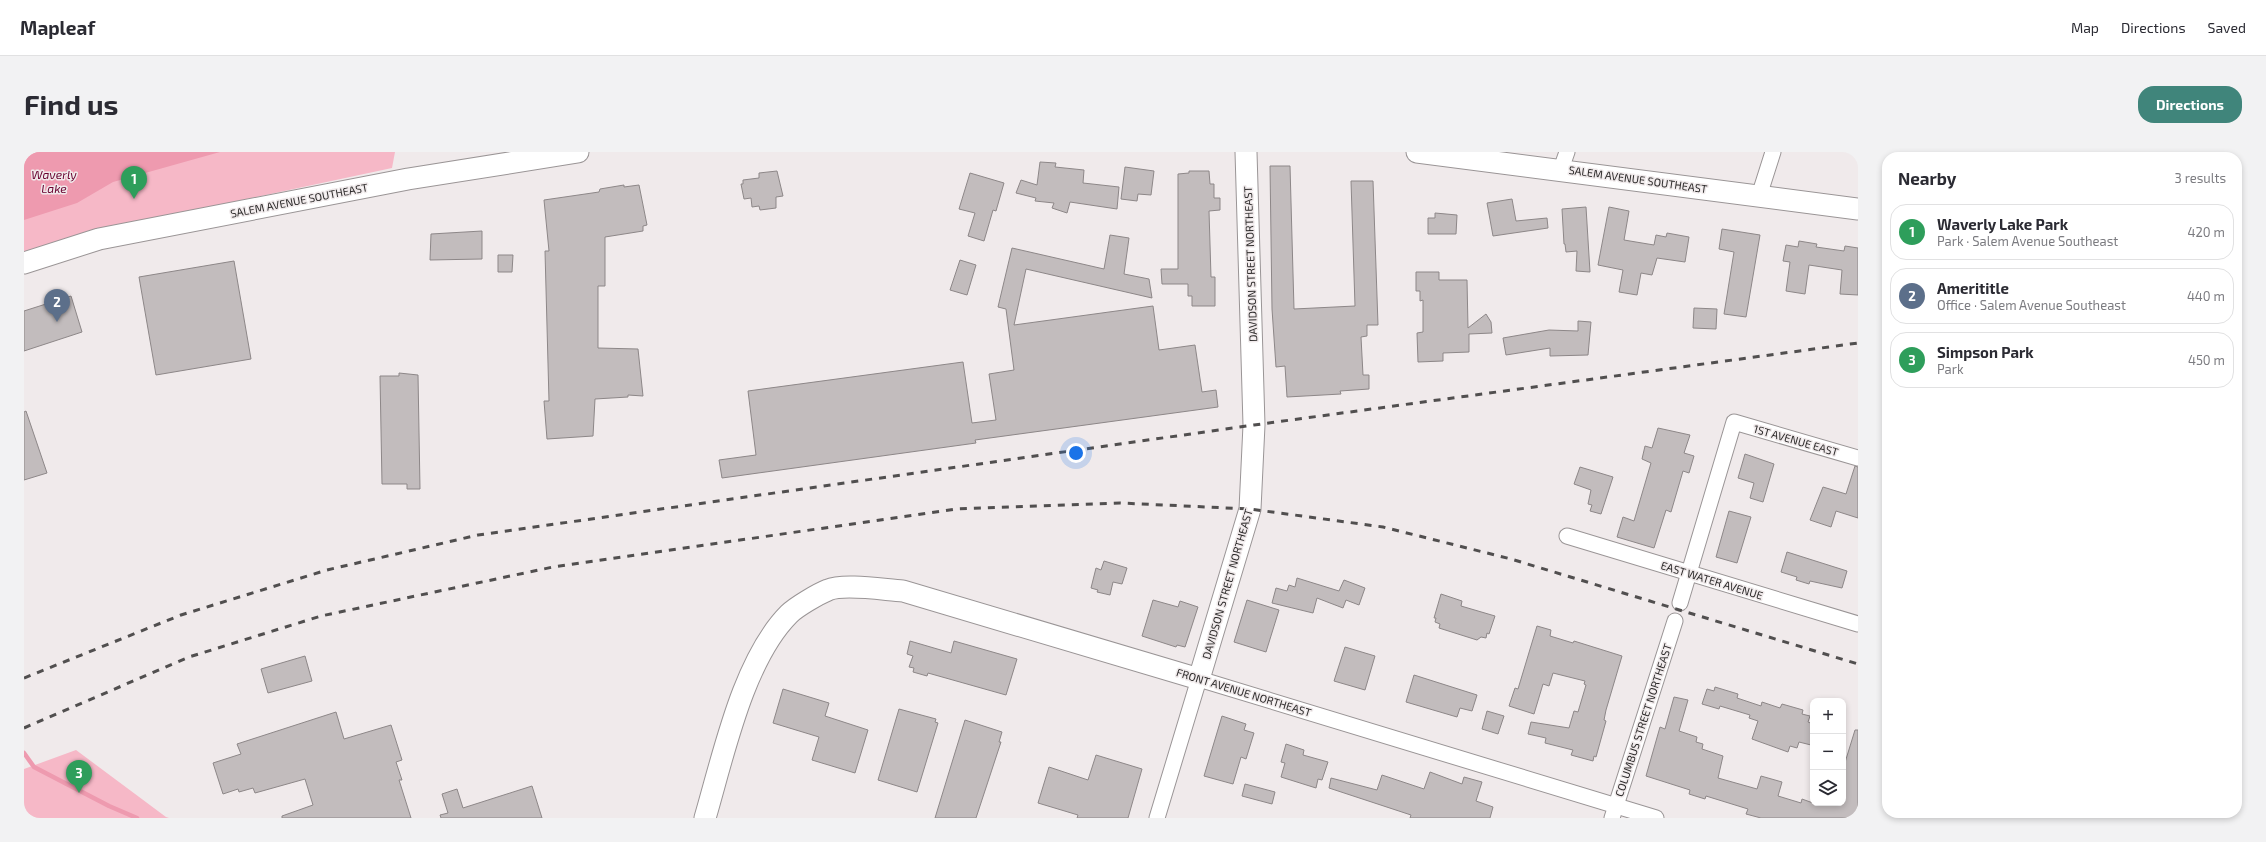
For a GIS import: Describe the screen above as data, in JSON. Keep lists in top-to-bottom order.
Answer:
{
  "streets": {
    "street": [
      "SALEM AVENUE SOUTHEAST",
      "DAVIDSON STREET NORTHEAST",
      "1ST AVENUE EAST",
      "EAST WATER AVENUE",
      "FRONT AVENUE NORTHEAST",
      "COLUMBUS STREET NORTHEAST"
    ]
  },
  "crossings": [
    ["DAVIDSON STREET NORTHEAST", "FRONT AVENUE NORTHEAST"],
    ["1ST AVENUE EAST", "EAST WATER AVENUE"],
    ["FRONT AVENUE NORTHEAST", "COLUMBUS STREET NORTHEAST"]
  ],
  "water": ["Waverly Lake"],
  "page": {
    "header": "Mapleaf",
    "nav": ["Map", "Directions", "Saved"],
    "buttons": "Directions",
    "title": "Find us",
    "heading": ["Nearby", "3 results"],
    "pins": ["1", "2", "3"],
    "list": [
      {
        "mark": "1",
        "name": "Waverly Lake Park",
        "note": "Park · Salem Avenue Southeast",
        "value": "420 m"
      },
      {
        "mark": "2",
        "name": "Amerititle",
        "note": "Office · Salem Avenue Southeast",
        "value": "440 m"
      },
      {
        "mark": "3",
        "name": "Simpson Park",
        "note": "Park",
        "value": "450 m"
      }
    ],
    "map_buttons": ["+", "−"]
  }
}
